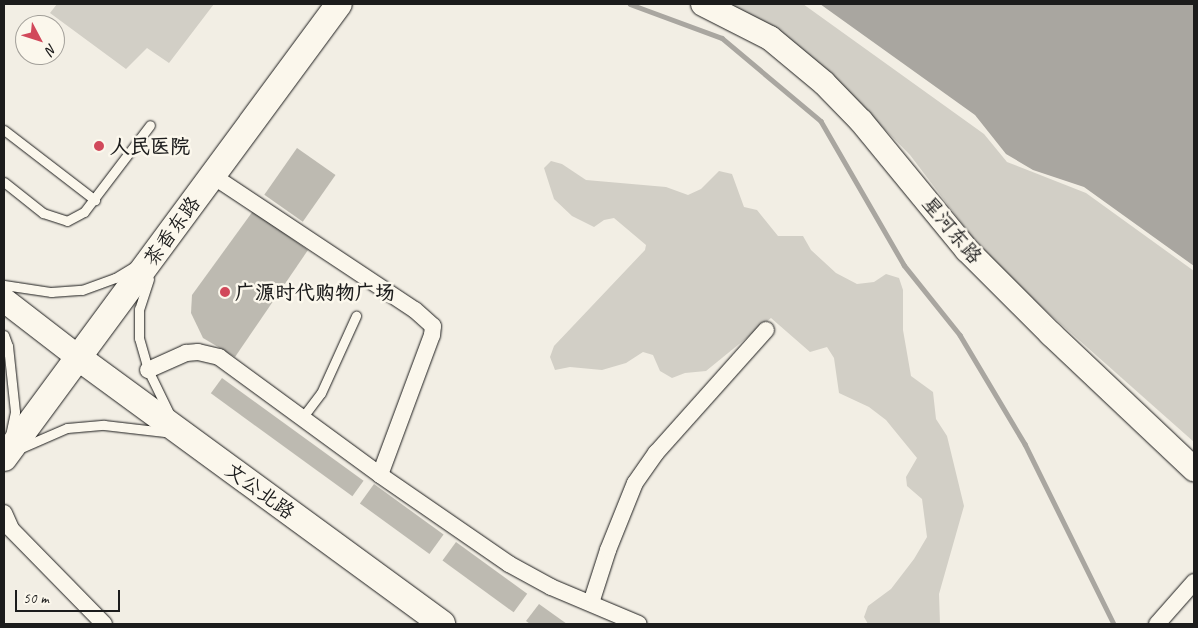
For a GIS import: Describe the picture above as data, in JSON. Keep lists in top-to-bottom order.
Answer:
{
  "streets": {
    "main road": ["茶香东路", "文公北路"],
    "street": ["星河东路"]
  },
  "crossings": [
    ["茶香东路", "文公北路"]
  ],
  "places": ["人民医院", "广源时代购物广场"],
  "scale_bar": "50 m",
  "north": "bottom right"
}
